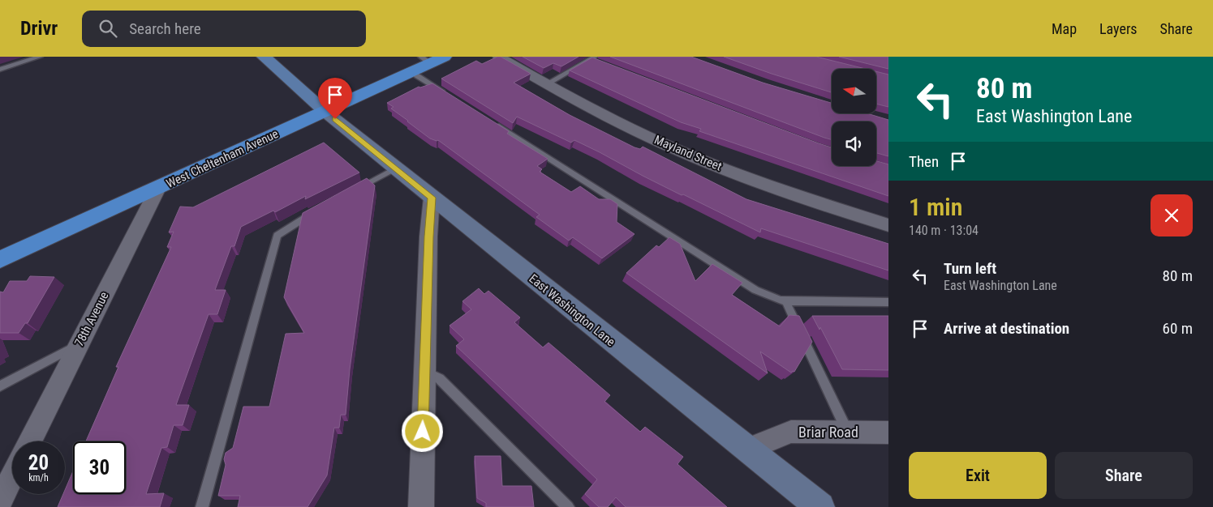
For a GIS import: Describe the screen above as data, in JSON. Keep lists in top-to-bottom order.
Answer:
{
  "streets": {
    "highway": ["West Cheltenham Avenue"],
    "main road": ["East Washington Lane"],
    "street": ["Mayland Street", "78th Avenue", "Briar Road"]
  },
  "crossings": [
    ["West Cheltenham Avenue", "East Washington Lane"],
    ["West Cheltenham Avenue", "78th Avenue"],
    ["East Washington Lane", "Briar Road"]
  ],
  "north": "left",
  "page": {
    "header": "Drivr",
    "search": "Search here",
    "nav": ["Map", "Layers", "Share"],
    "turn": ["80 m", "East Washington Lane"],
    "then": "Then",
    "heading": ["1 min", "140 m · 13:04"],
    "list": [
      {
        "name": "Turn left",
        "note": "East Washington Lane",
        "value": "80 m"
      },
      {
        "name": "Arrive at destination",
        "value": "60 m"
      }
    ],
    "speed": "20 km/h",
    "limit": "30",
    "buttons": ["Exit", "Share"]
  }
}
